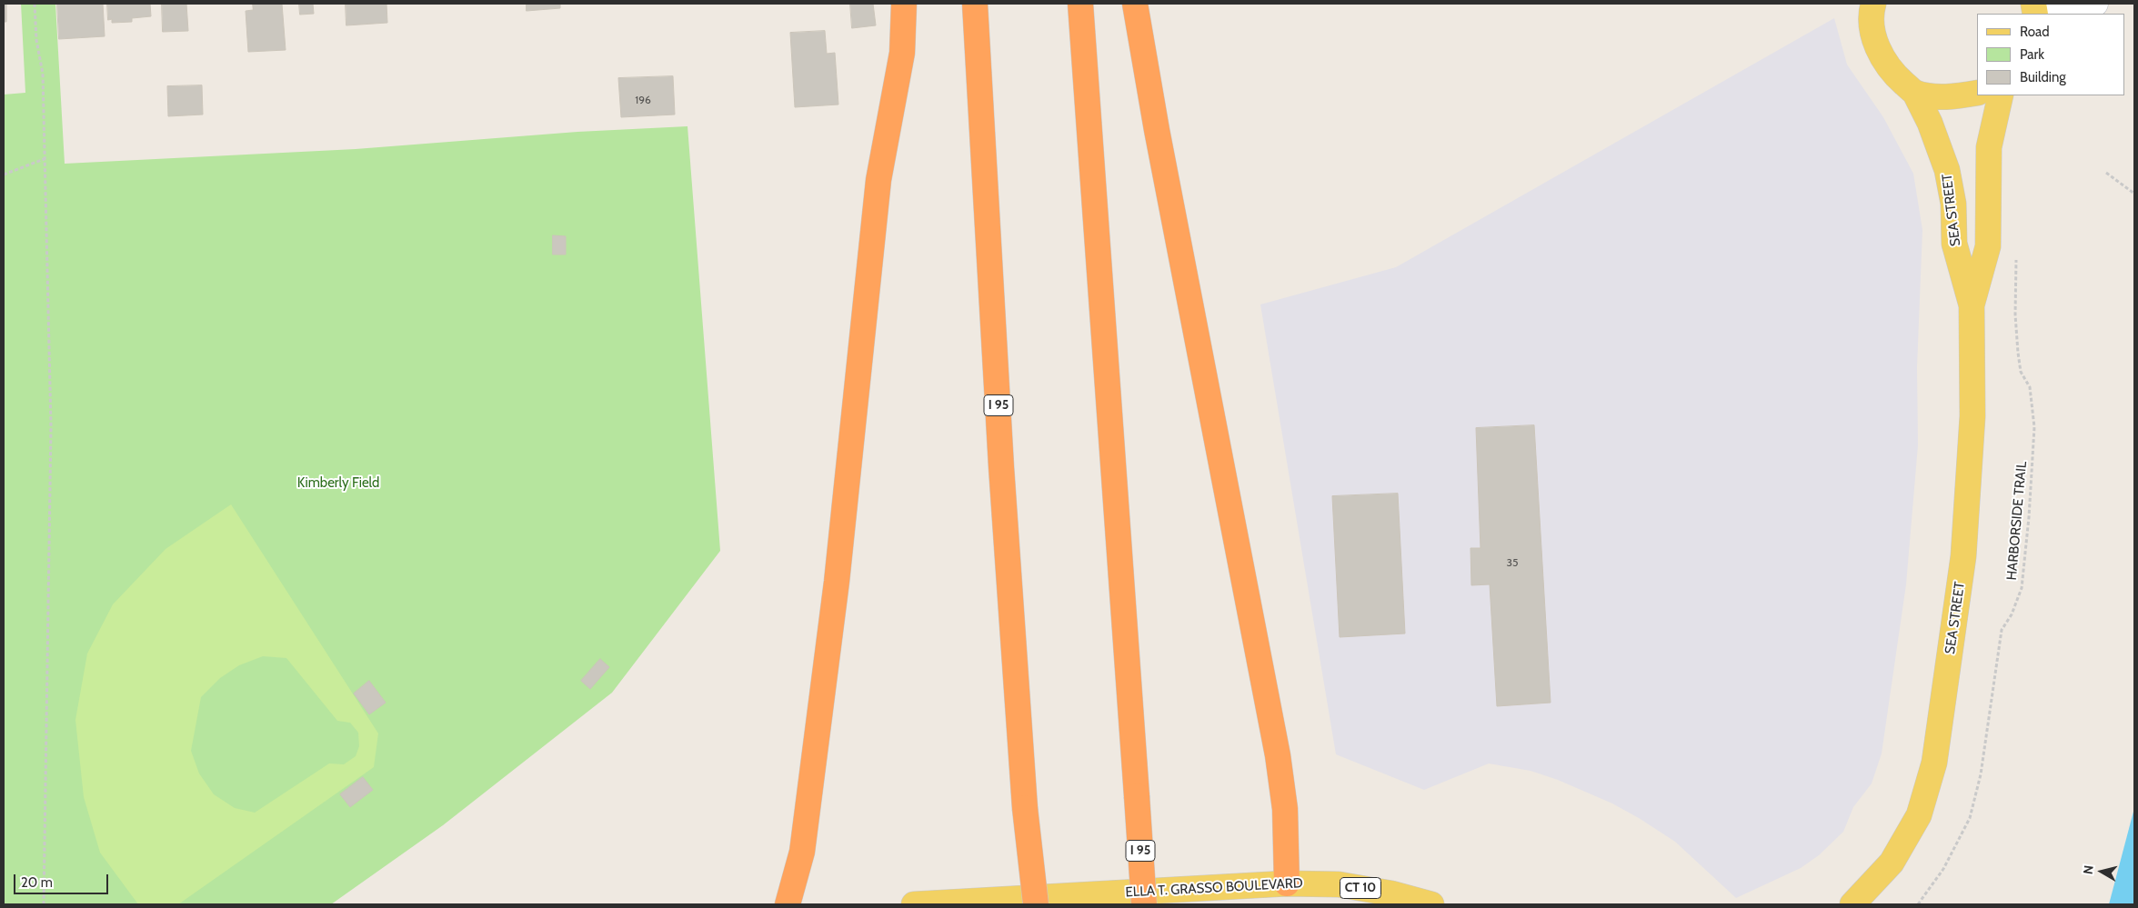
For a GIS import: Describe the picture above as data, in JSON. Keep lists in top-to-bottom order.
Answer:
{
  "streets": {
    "highway": ["I 95"],
    "main road": ["SEA STREET", "ELLA T. GRASSO BOULEVARD", "CT 10"],
    "path": ["HARBORSIDE TRAIL"]
  },
  "parks": ["Kimberly Field"],
  "house_numbers": ["196", "35"],
  "legend": ["Road", "Park", "Building"],
  "scale_bar": "20 m",
  "north": "left"
}
